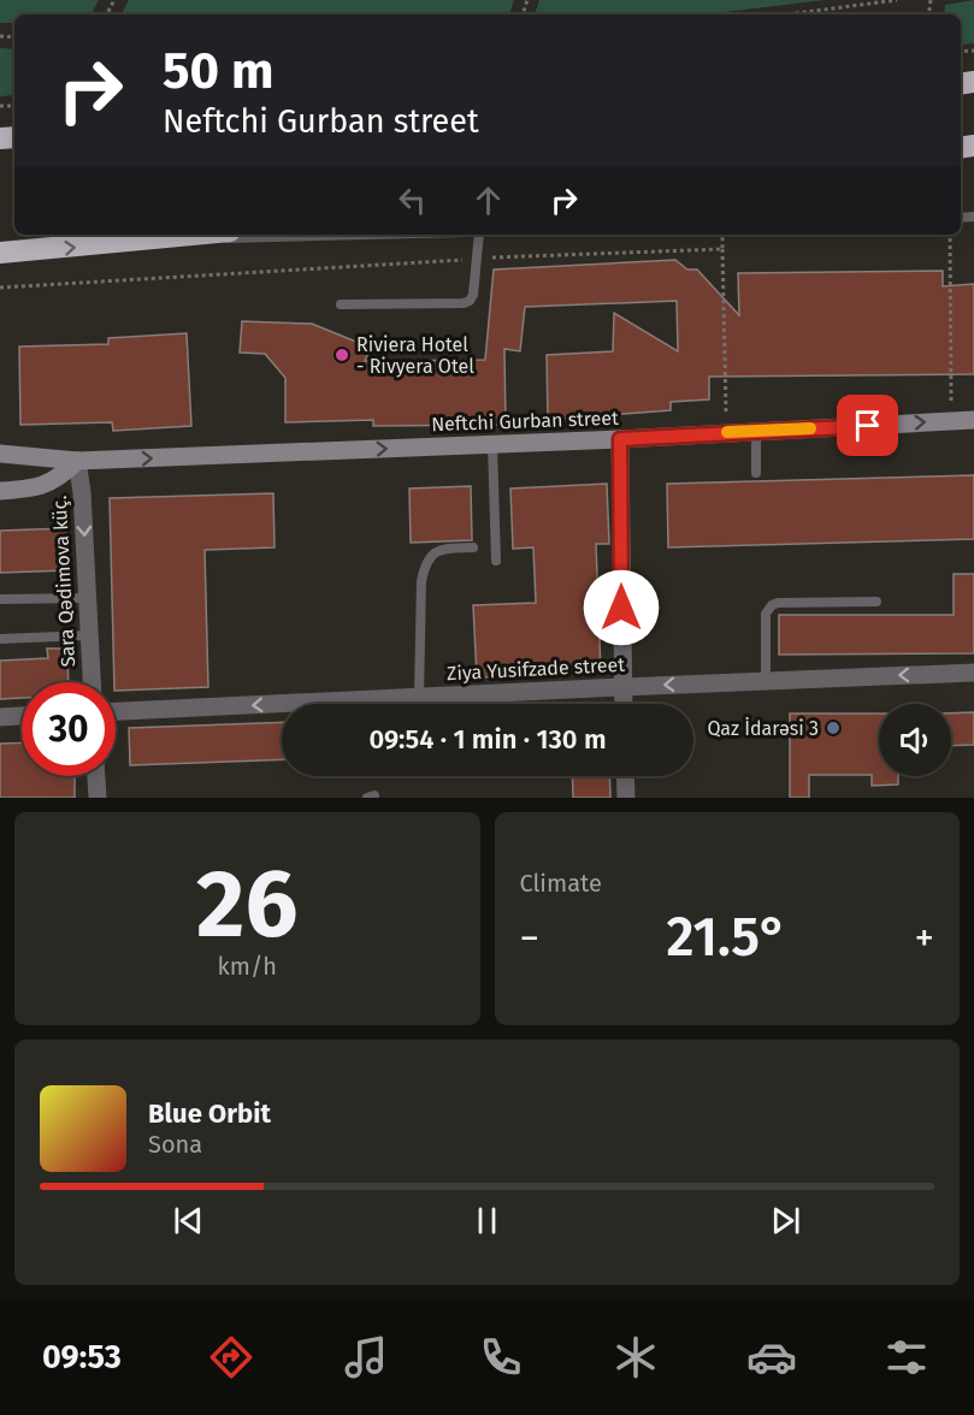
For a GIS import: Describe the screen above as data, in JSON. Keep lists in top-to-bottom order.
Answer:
{
  "streets": {
    "street": ["Neftchi Gurban street", "Sara Qədimova küç.", "Ziya Yusifzade street"]
  },
  "crossings": [
    ["Neftchi Gurban street", "Sara Qədimova küç."]
  ],
  "one_way": ["Neftchi Gurban street", "Sara Qədimova küç.", "Ziya Yusifzade street"],
  "places": ["Riviera Hotel - Rivyera Otel", "Qaz İdarəsi 3"],
  "page": {
    "turn": ["50 m", "Neftchi Gurban street"],
    "limit": "30",
    "trip": "09:54 · 1 min · 130 m",
    "tile": [
      ["26", "km/h"],
      "Climate"
    ],
    "heat": ["−", "21.5°", "+"],
    "song": ["Blue Orbit", "Sona"],
    "tabs": "09:53"
  }
}
